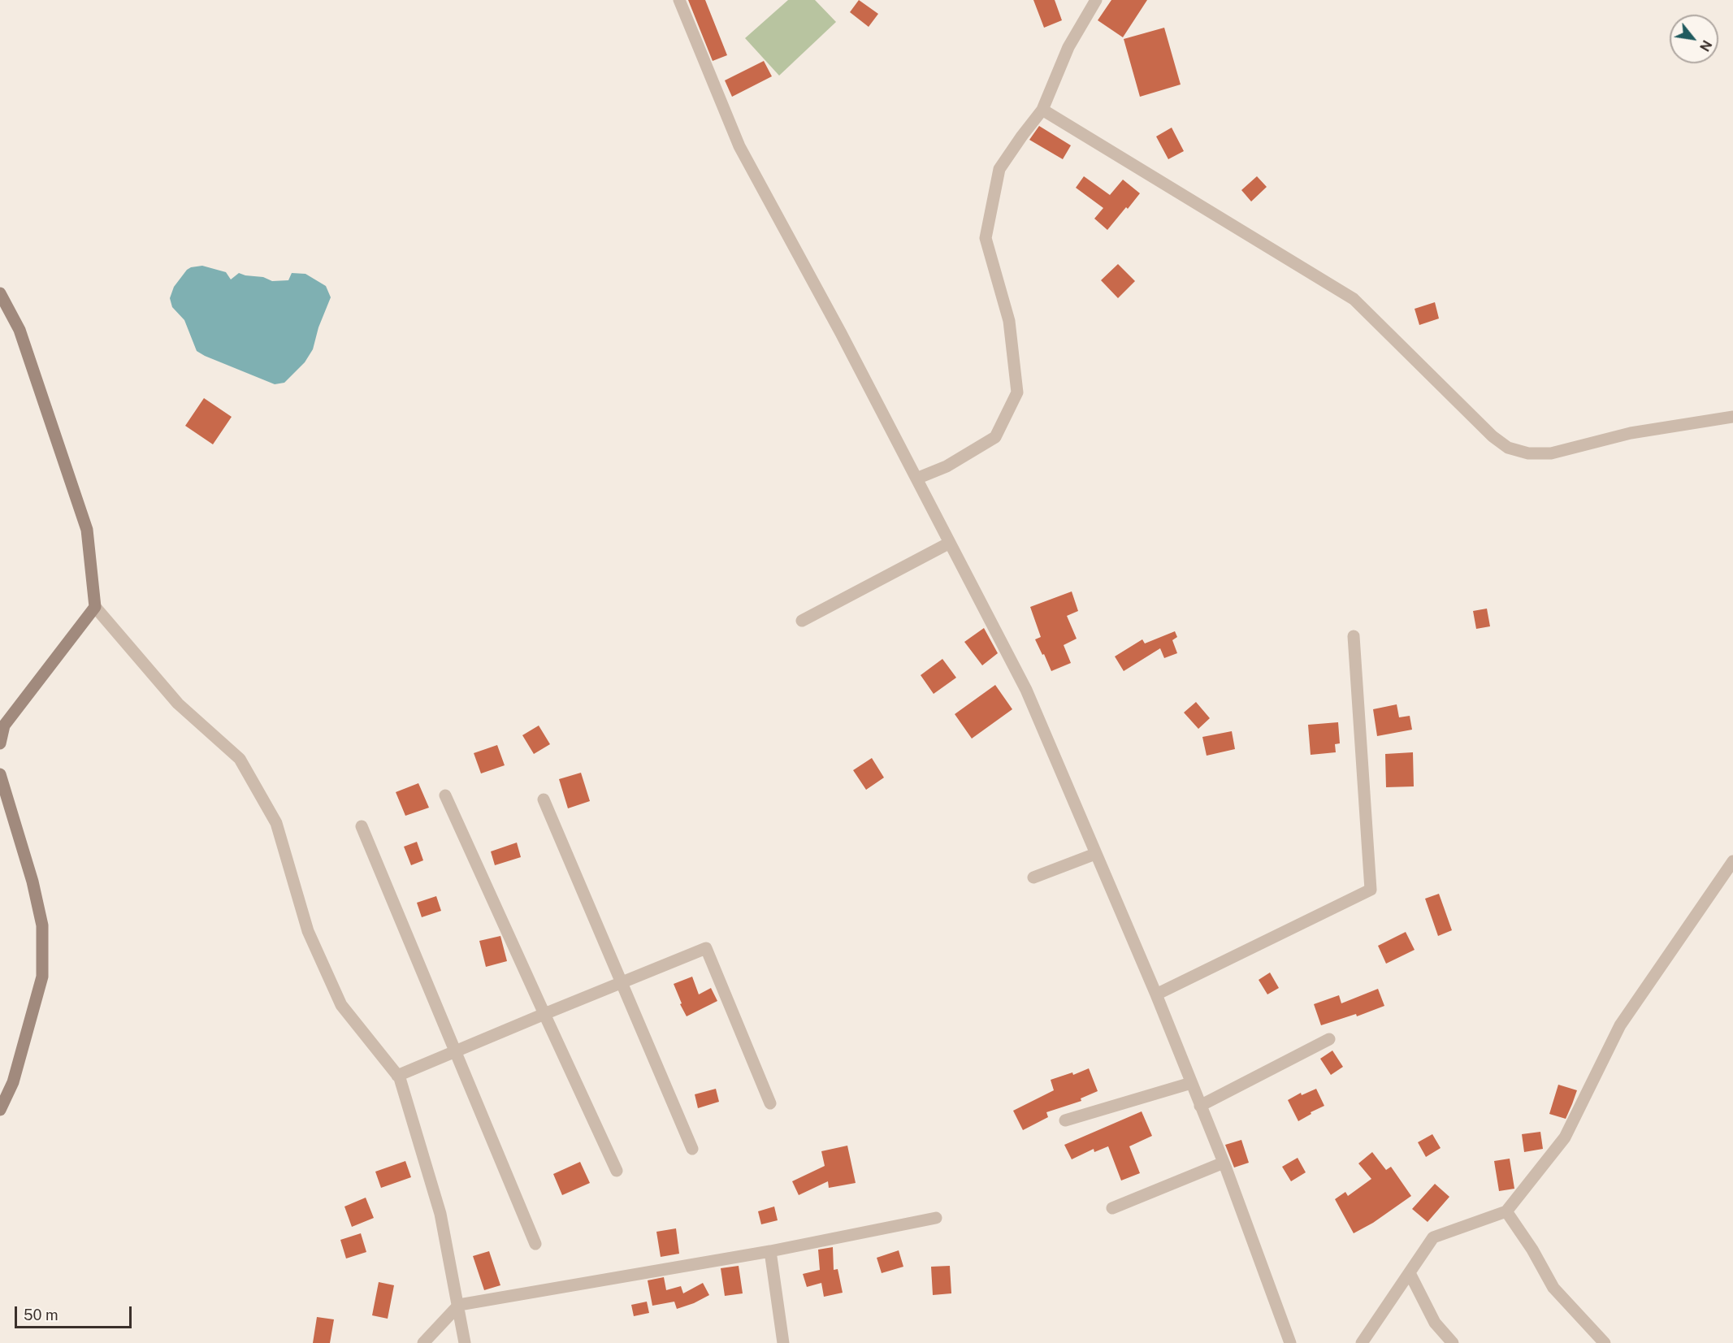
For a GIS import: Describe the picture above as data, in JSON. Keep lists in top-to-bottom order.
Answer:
{
  "scale_bar": "50 m",
  "north": "bottom right"
}
